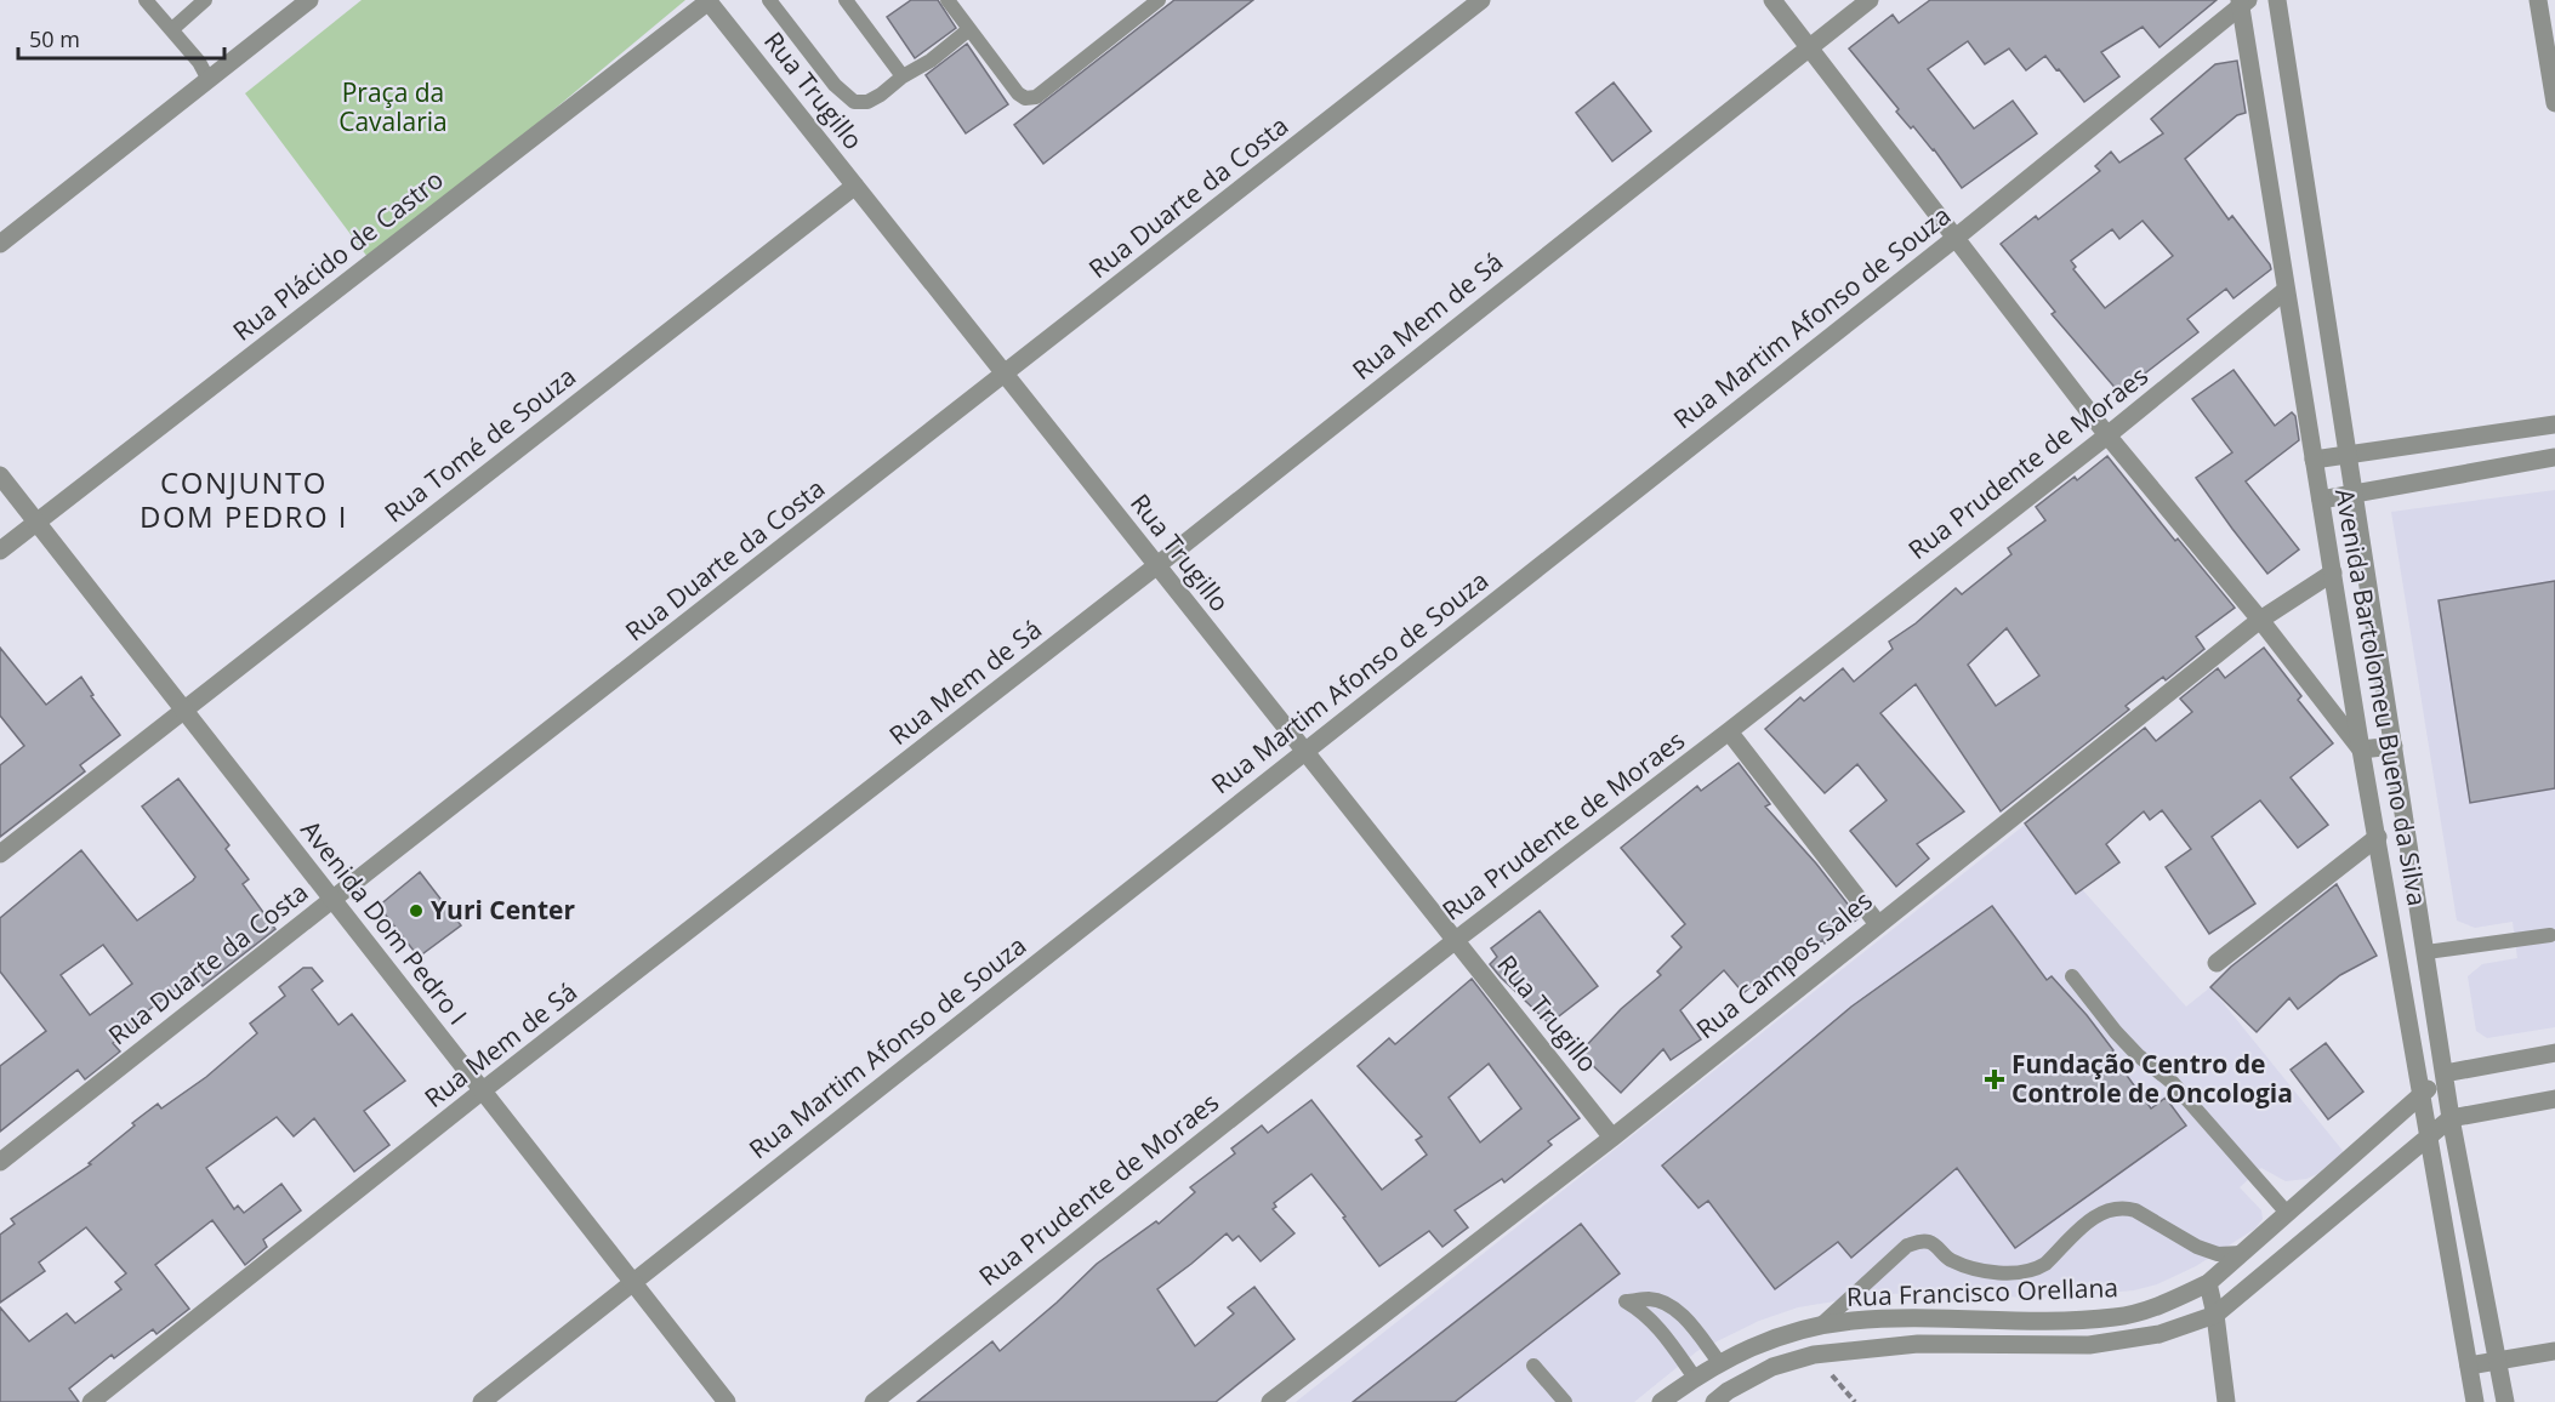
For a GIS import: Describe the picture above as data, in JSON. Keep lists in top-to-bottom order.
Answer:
{
  "streets": {
    "street": [
      "Rua Trugillo",
      "Rua Duarte da Costa",
      "Rua Plácido de Castro",
      "Rua Mem de Sá",
      "Rua Martim Afonso de Souza",
      "Rua Tomé de Souza",
      "Rua Prudente de Moraes",
      "Avenida Bartolomeu Bueno da Silva",
      "Avenida Dom Pedro I",
      "Rua Campos Sales",
      "Rua Francisco Orellana"
    ]
  },
  "crossings": [
    ["Rua Trugillo", "Rua Duarte da Costa"],
    ["Rua Trugillo", "Rua Plácido de Castro"],
    ["Rua Trugillo", "Rua Mem de Sá"],
    ["Rua Trugillo", "Rua Martim Afonso de Souza"],
    ["Rua Trugillo", "Rua Tomé de Souza"],
    ["Rua Trugillo", "Rua Prudente de Moraes"],
    ["Rua Trugillo", "Rua Campos Sales"],
    ["Rua Duarte da Costa", "Avenida Dom Pedro I"],
    ["Rua Plácido de Castro", "Avenida Dom Pedro I"],
    ["Rua Mem de Sá", "Avenida Dom Pedro I"],
    ["Rua Martim Afonso de Souza", "Avenida Bartolomeu Bueno da Silva"],
    ["Rua Martim Afonso de Souza", "Avenida Dom Pedro I"],
    ["Rua Tomé de Souza", "Avenida Dom Pedro I"],
    ["Rua Prudente de Moraes", "Avenida Bartolomeu Bueno da Silva"],
    ["Avenida Bartolomeu Bueno da Silva", "Rua Campos Sales"],
    ["Avenida Bartolomeu Bueno da Silva", "Rua Francisco Orellana"]
  ],
  "districts": ["CONJUNTO DOM PEDRO I"],
  "parks": ["Praça da Cavalaria"],
  "places": {
    "other": ["Yuri Center"],
    "health": ["Fundação Centro de Controle de Oncologia"]
  },
  "scale_bar": "50 m"
}
